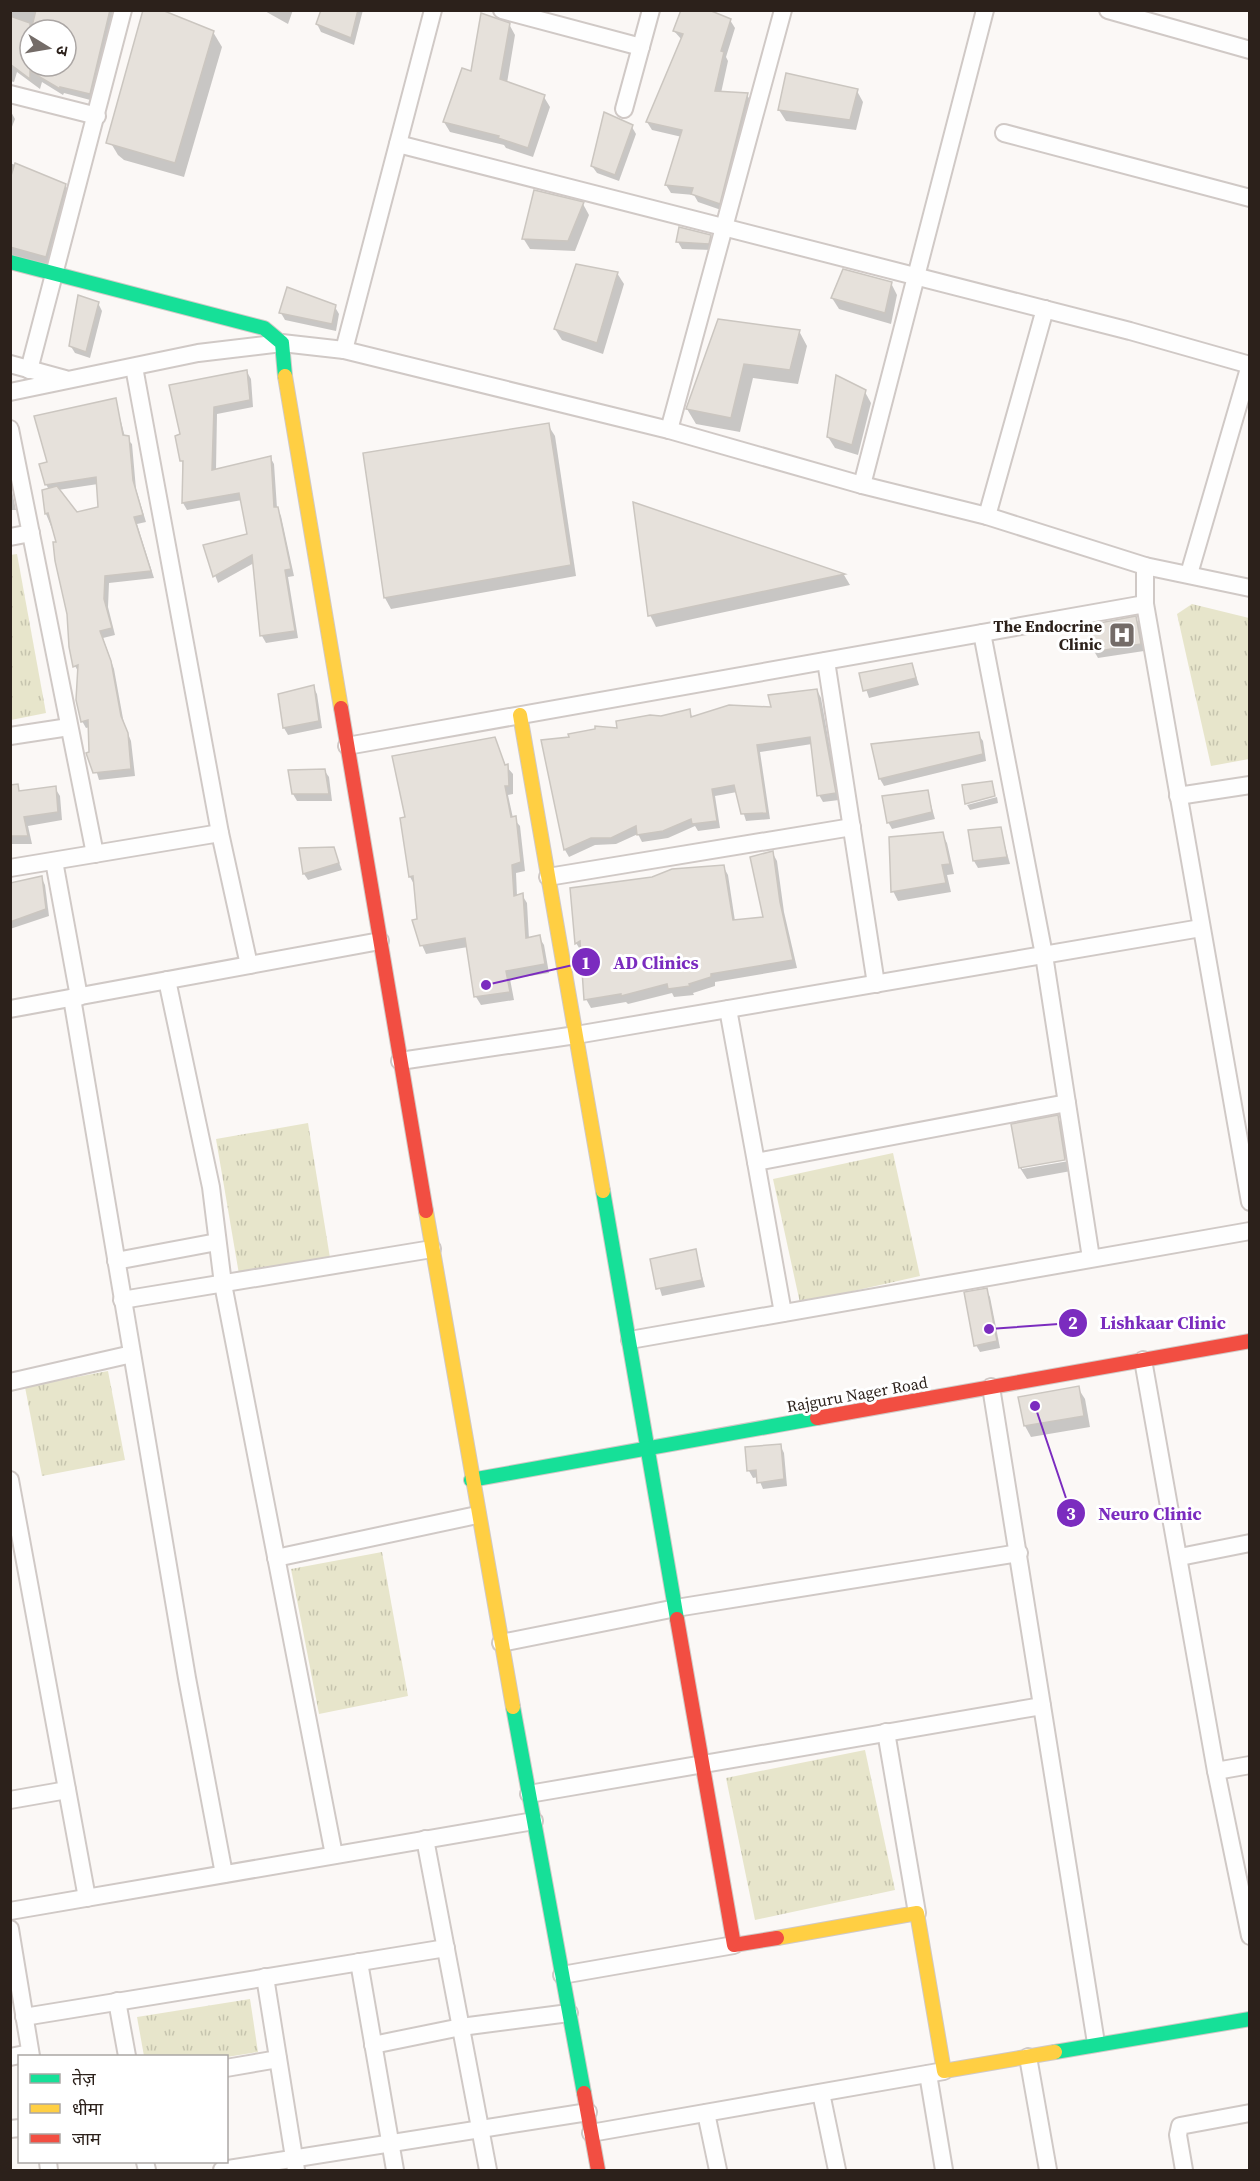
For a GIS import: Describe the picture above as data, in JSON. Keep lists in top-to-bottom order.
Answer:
{
  "streets": {
    "street": ["Rajguru Nager Road"]
  },
  "places": {
    "hospital": ["The Endocrine Clinic"],
    "other": ["AD Clinics", "Lishkaar Clinic", "Neuro Clinic"]
  },
  "legend": ["तेज़", "धीमा", "जाम"],
  "north": "right"
}
